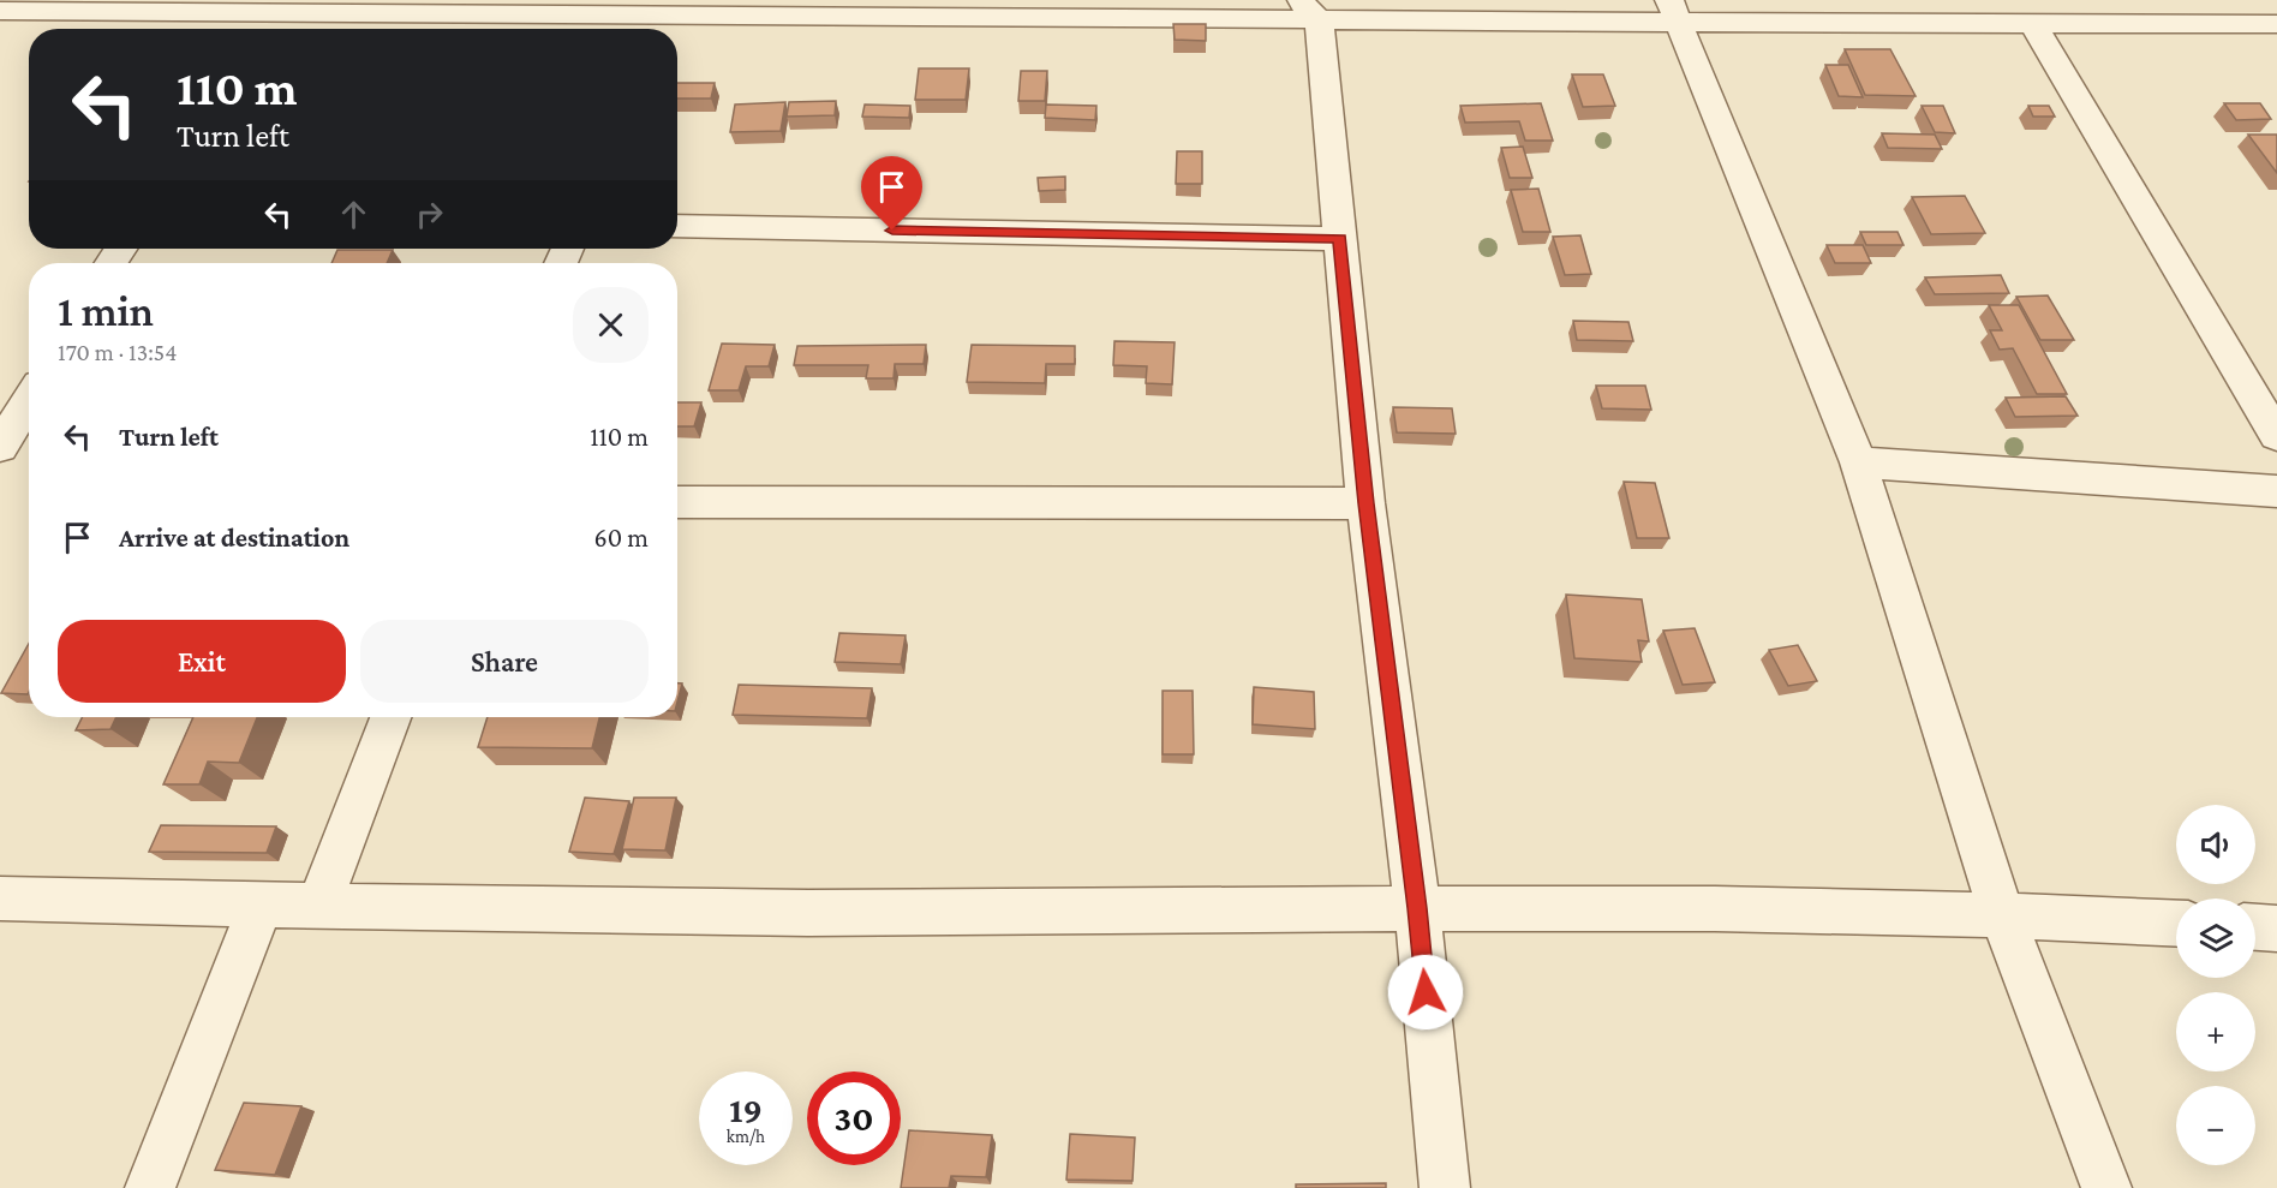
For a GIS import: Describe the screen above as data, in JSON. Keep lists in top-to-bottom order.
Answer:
{
  "page": {
    "turn": ["110 m", "Turn left"],
    "heading": ["1 min", "170 m · 13:54"],
    "list": [
      {
        "name": "Turn left",
        "value": "110 m"
      },
      {
        "name": "Arrive at destination",
        "value": "60 m"
      }
    ],
    "buttons": ["Exit", "Share"],
    "map_buttons": ["+", "−"],
    "speed": "19 km/h",
    "limit": "30"
  }
}
